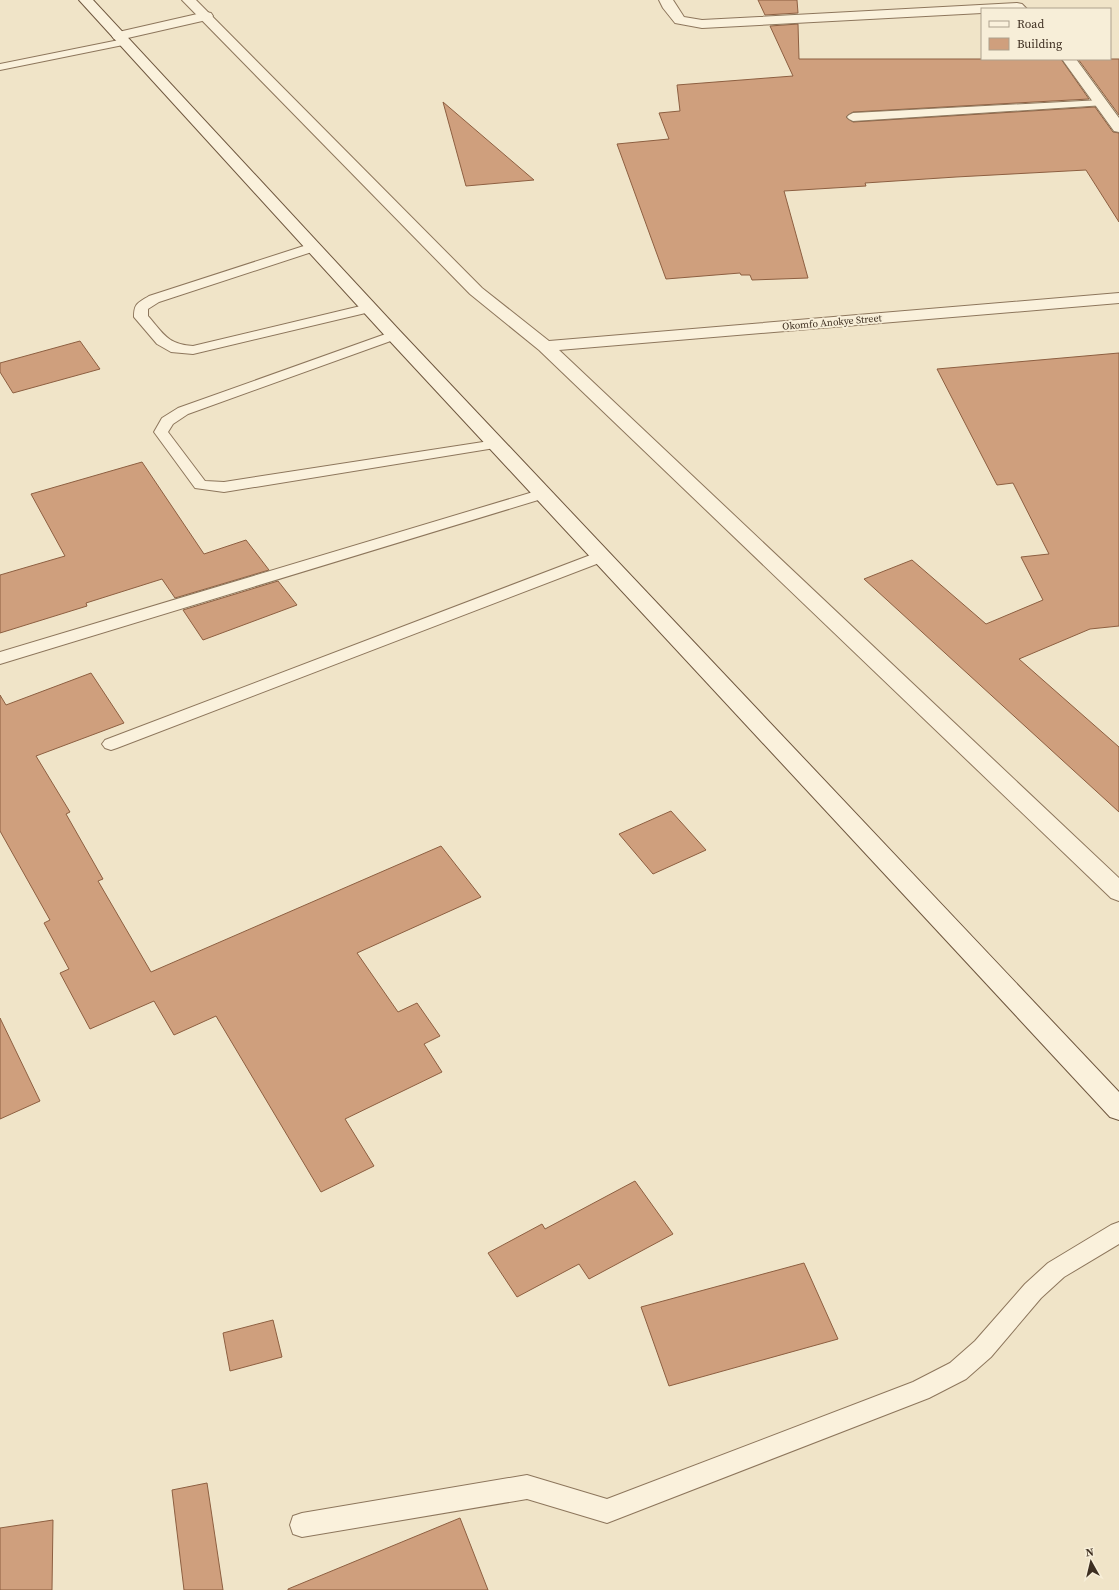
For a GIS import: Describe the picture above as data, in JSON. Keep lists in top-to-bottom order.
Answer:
{
  "streets": {
    "street": ["Okomfo Anokye Street"]
  },
  "legend": ["Road", "Building"],
  "north": "top"
}
